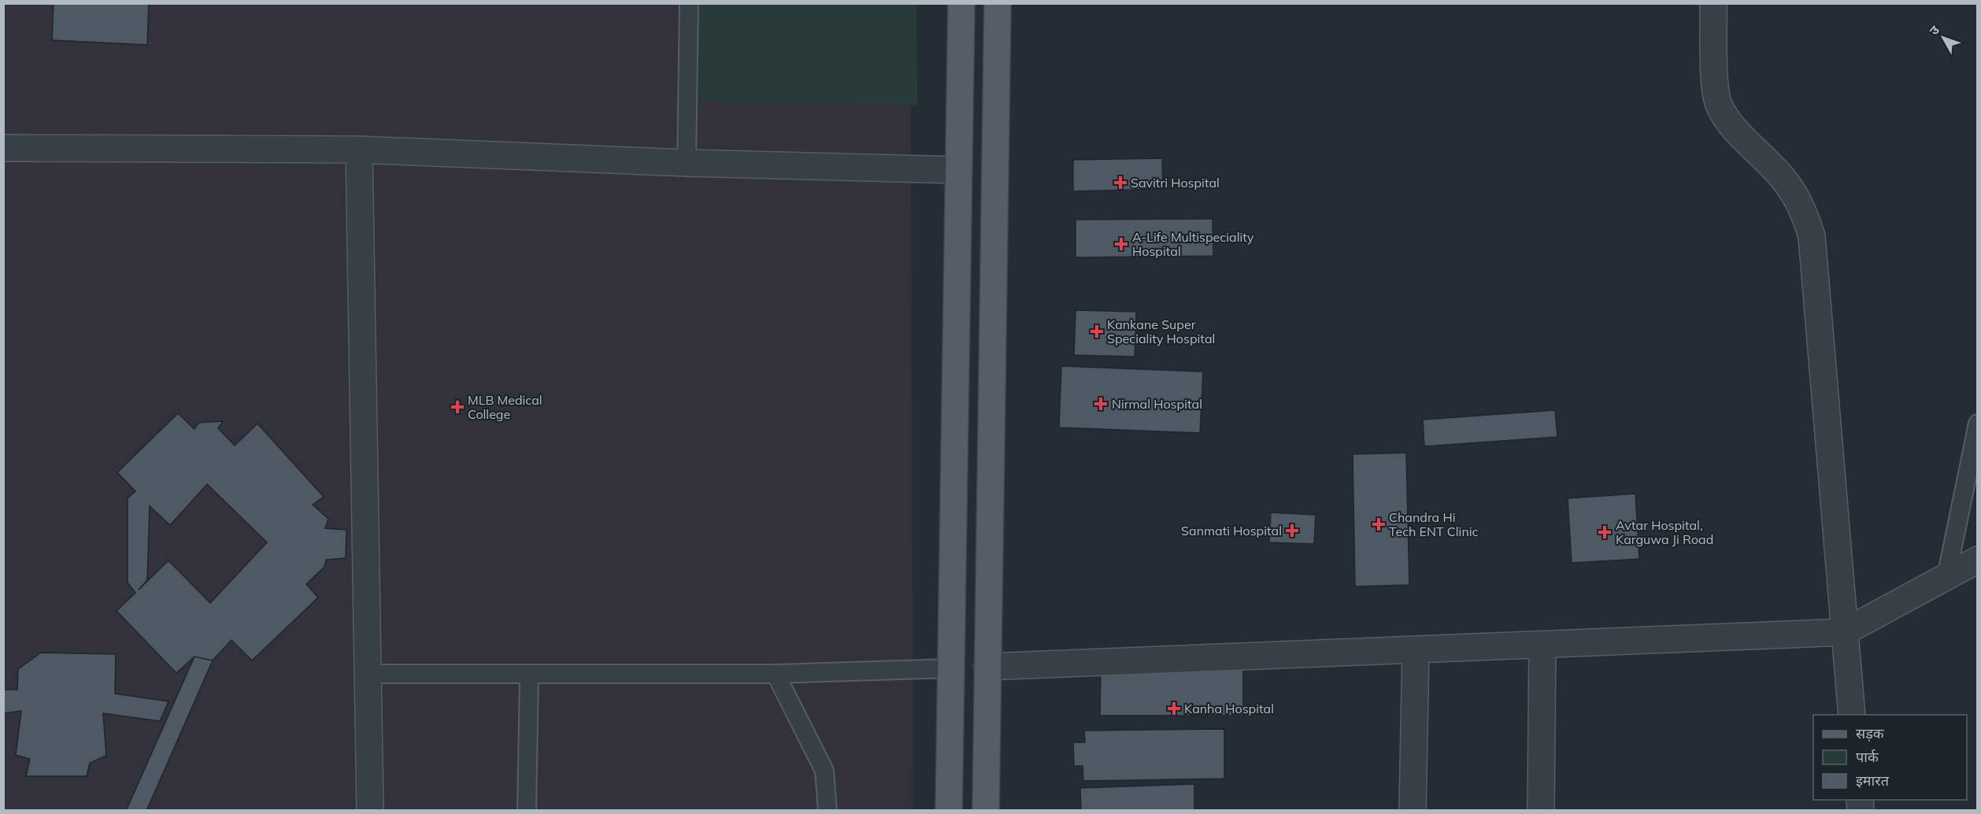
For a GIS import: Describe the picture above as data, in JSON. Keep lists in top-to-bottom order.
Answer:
{
  "places": {
    "health": [
      "Savitri Hospital",
      "A-Life Multispeciality Hospital",
      "Kankane Super Speciality Hospital",
      "Nirmal Hospital",
      "MLB Medical College",
      "Chandra Hi Tech ENT Clinic",
      "Sanmati Hospital",
      "Avtar Hospital, Karguwa Ji Road",
      "Kanha Hospital"
    ]
  },
  "legend": ["सड़क", "पार्क", "इमारत"],
  "north": "top left"
}
